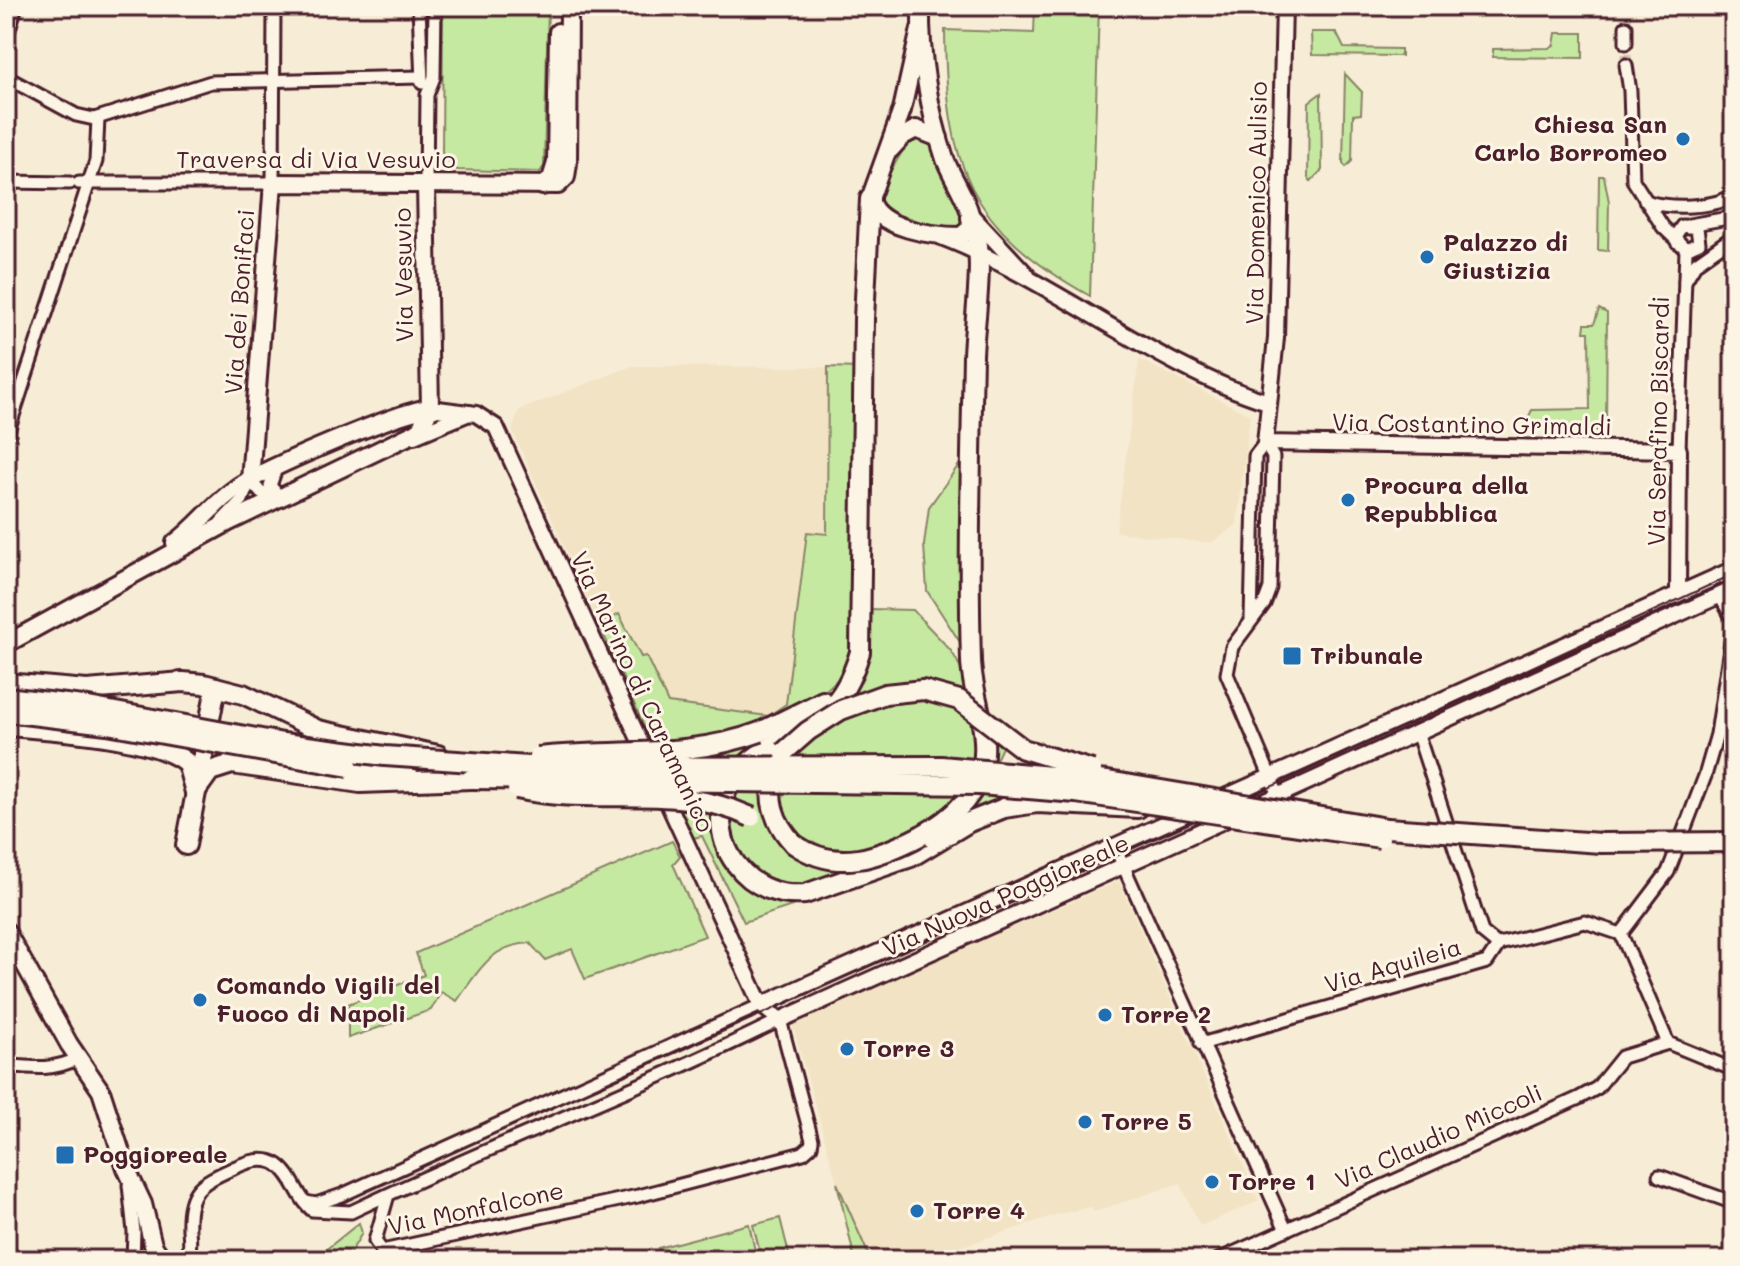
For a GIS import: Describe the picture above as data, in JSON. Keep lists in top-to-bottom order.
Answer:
{
  "streets": {
    "main road": [
      "Traversa di Via Vesuvio",
      "Via Domenico Aulisio",
      "Via Vesuvio",
      "Via dei Bonifaci",
      "Via Serafino Biscardi",
      "Via Costantino Grimaldi",
      "Via Marino di Caramanico",
      "Via Nuova Poggioreale"
    ],
    "street": ["Via Aquileia", "Via Claudio Miccoli", "Via Monfalcone"]
  },
  "crossings": [
    ["Traversa di Via Vesuvio", "Via Vesuvio"],
    ["Traversa di Via Vesuvio", "Via dei Bonifaci"],
    ["Via Domenico Aulisio", "Via Costantino Grimaldi"],
    ["Via Serafino Biscardi", "Via Costantino Grimaldi"],
    ["Via Serafino Biscardi", "Via Nuova Poggioreale"],
    ["Via Marino di Caramanico", "Via Nuova Poggioreale"],
    ["Via Nuova Poggioreale", "Via Monfalcone"]
  ],
  "places": {
    "other": [
      "Chiesa San Carlo Borromeo",
      "Palazzo di Giustizia",
      "Procura della Repubblica",
      "Comando Vigili del Fuoco di Napoli",
      "Torre 2",
      "Torre 3",
      "Torre 5",
      "Torre 1",
      "Torre 4"
    ],
    "transit": ["Tribunale", "Poggioreale"]
  }
}
